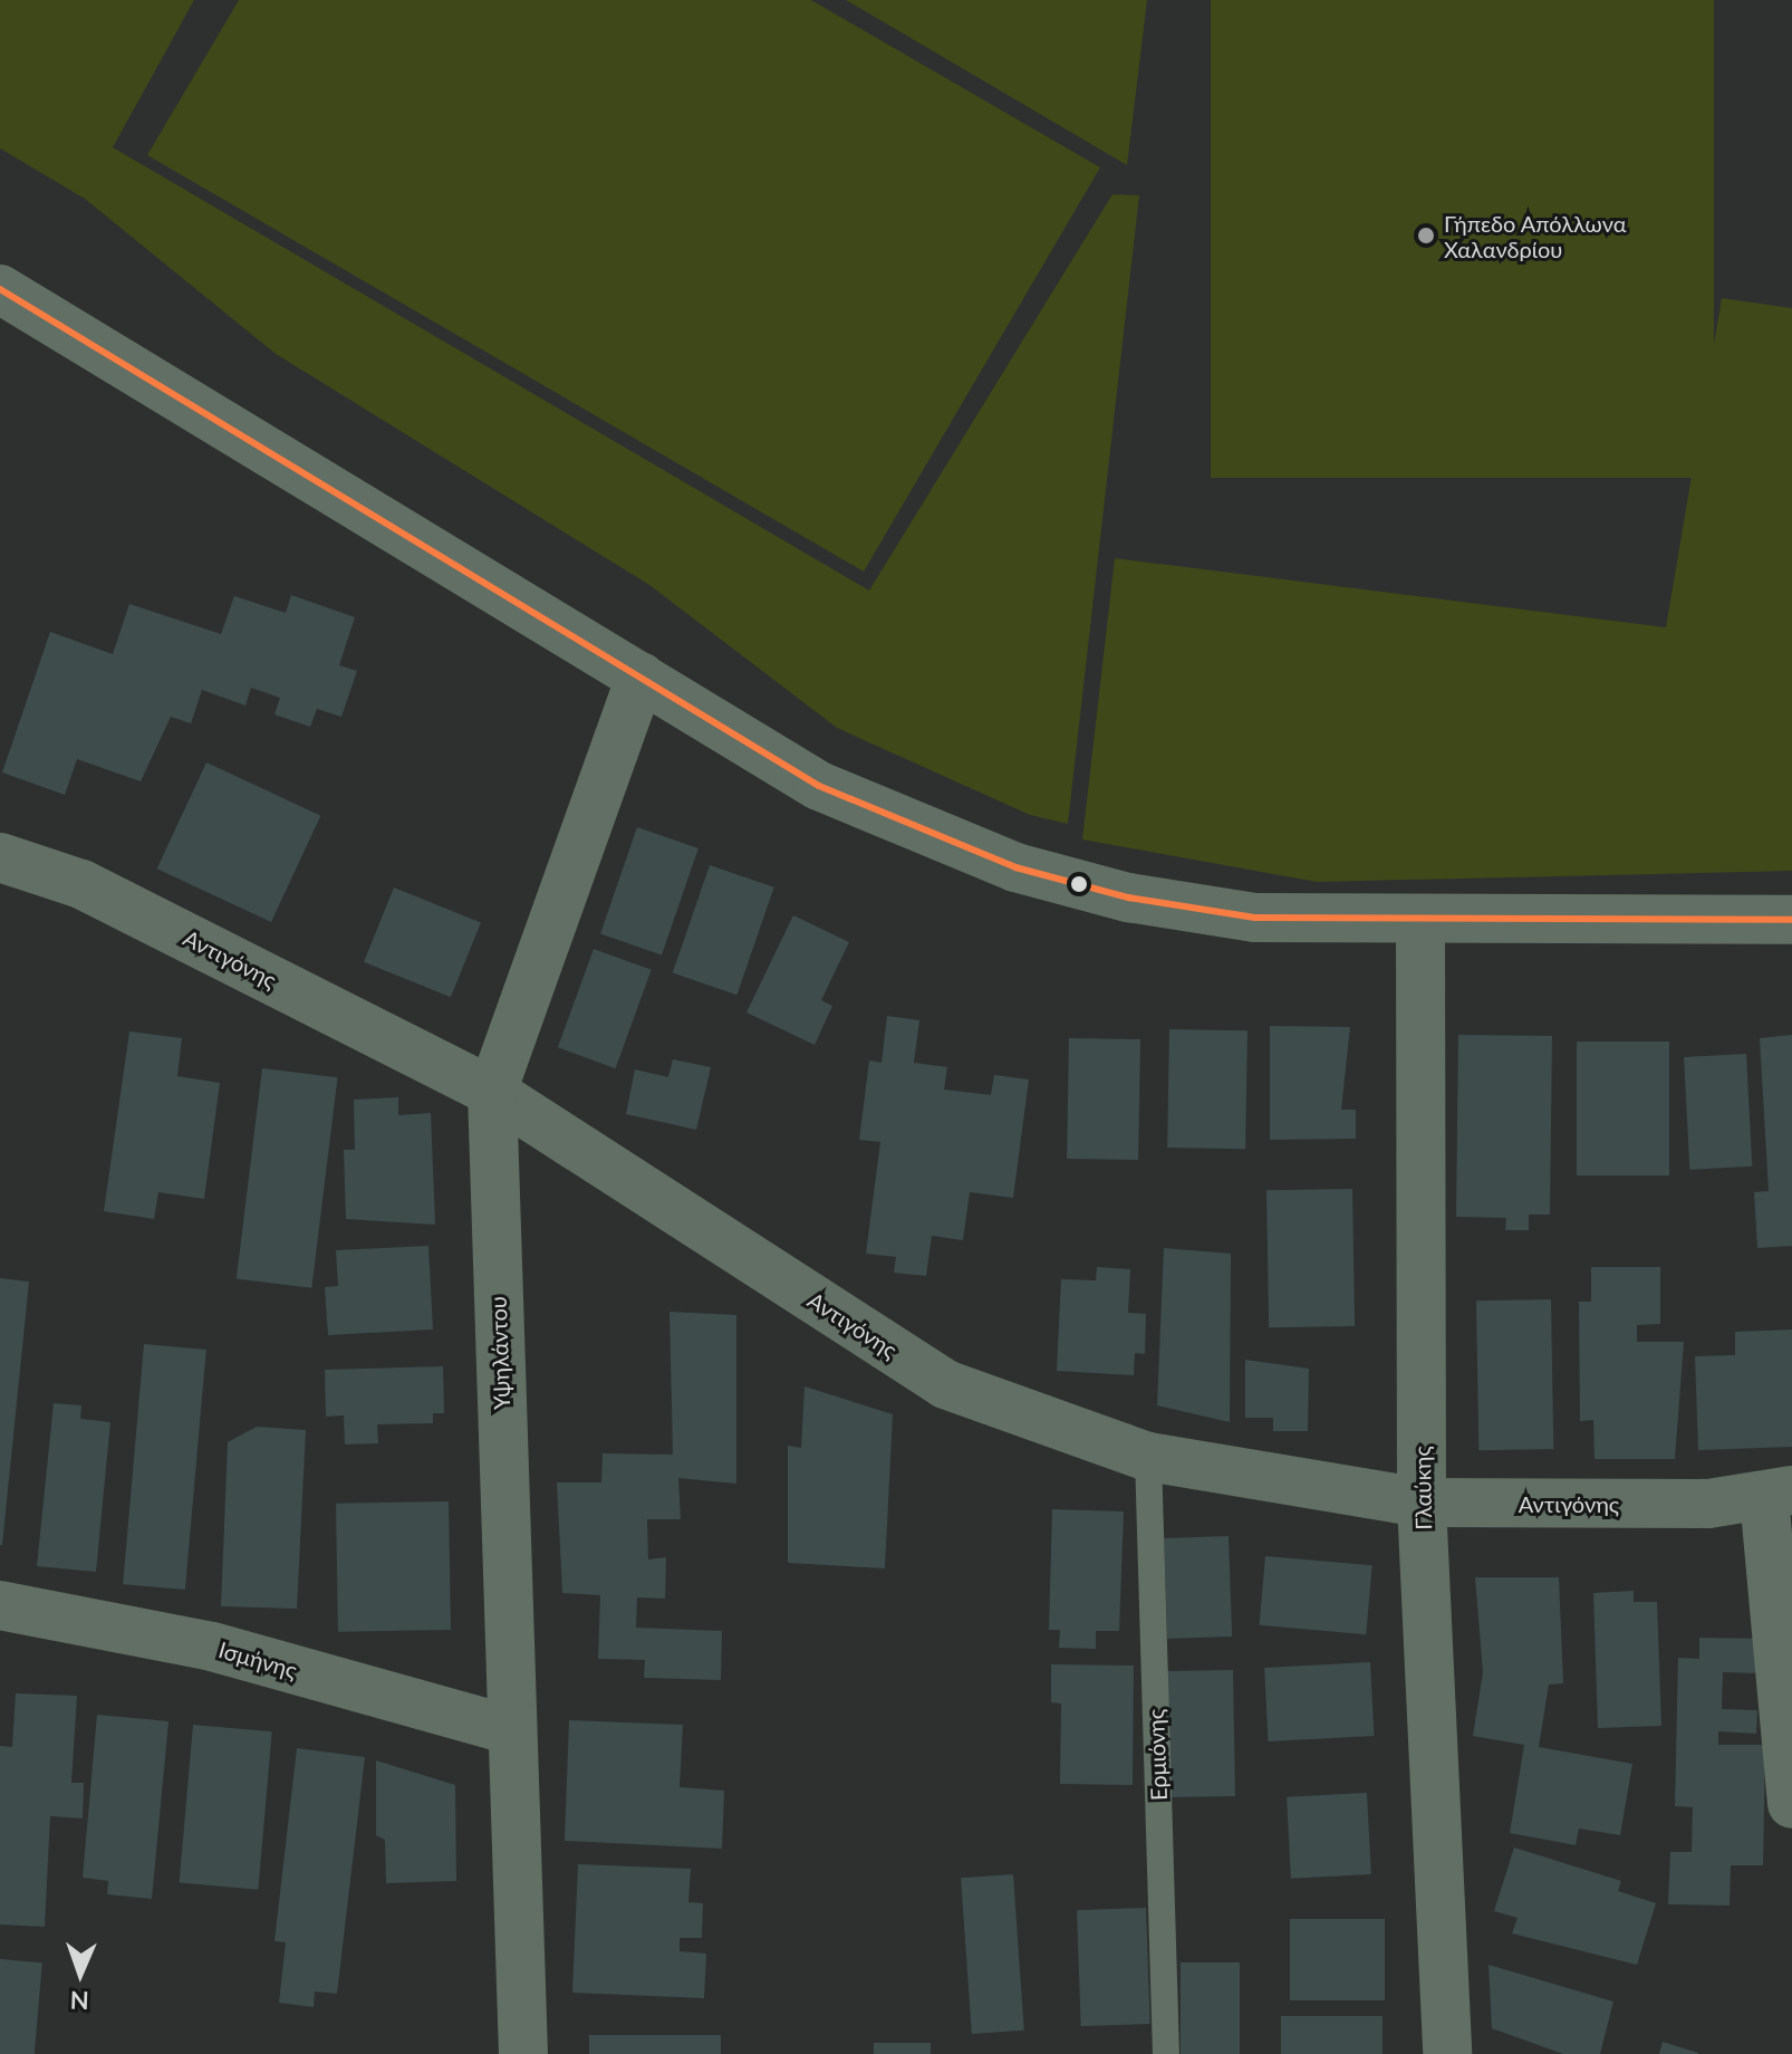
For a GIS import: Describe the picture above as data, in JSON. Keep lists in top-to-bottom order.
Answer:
{
  "streets": {
    "street": [
      "Αντιγόνης",
      "Υψηλάντου",
      "Γλαύκης",
      "Ισμήνης"
    ],
    "lane": ["Ερμιόνης"]
  },
  "crossings": [
    ["Αντιγόνης", "Υψηλάντου"],
    ["Αντιγόνης", "Γλαύκης"],
    ["Αντιγόνης", "Ερμιόνης"],
    ["Υψηλάντου", "Ισμήνης"]
  ],
  "places": ["Γήπεδο Απόλλωνα Χαλανδρίου"],
  "north": "bottom"
}
